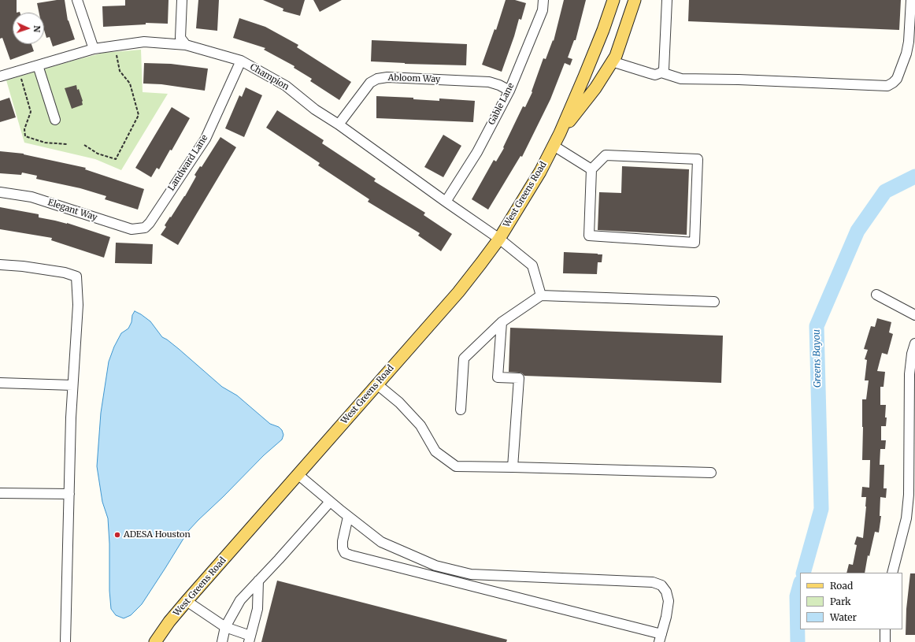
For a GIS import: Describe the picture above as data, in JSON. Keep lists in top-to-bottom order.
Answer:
{
  "streets": {
    "main road": ["West Greens Road"],
    "street": [
      "Champion",
      "Abloom Way",
      "Gable Lane",
      "Landward Lane",
      "Elegant Way"
    ]
  },
  "crossings": [
    ["Champion", "Abloom Way"],
    ["Champion", "Gable Lane"],
    ["Champion", "Landward Lane"],
    ["Champion", "West Greens Road"],
    ["Abloom Way", "Gable Lane"],
    ["Landward Lane", "Elegant Way"]
  ],
  "water": ["Greens Bayou"],
  "places": ["ADESA Houston"],
  "legend": ["Road", "Park", "Water"],
  "north": "right"
}
